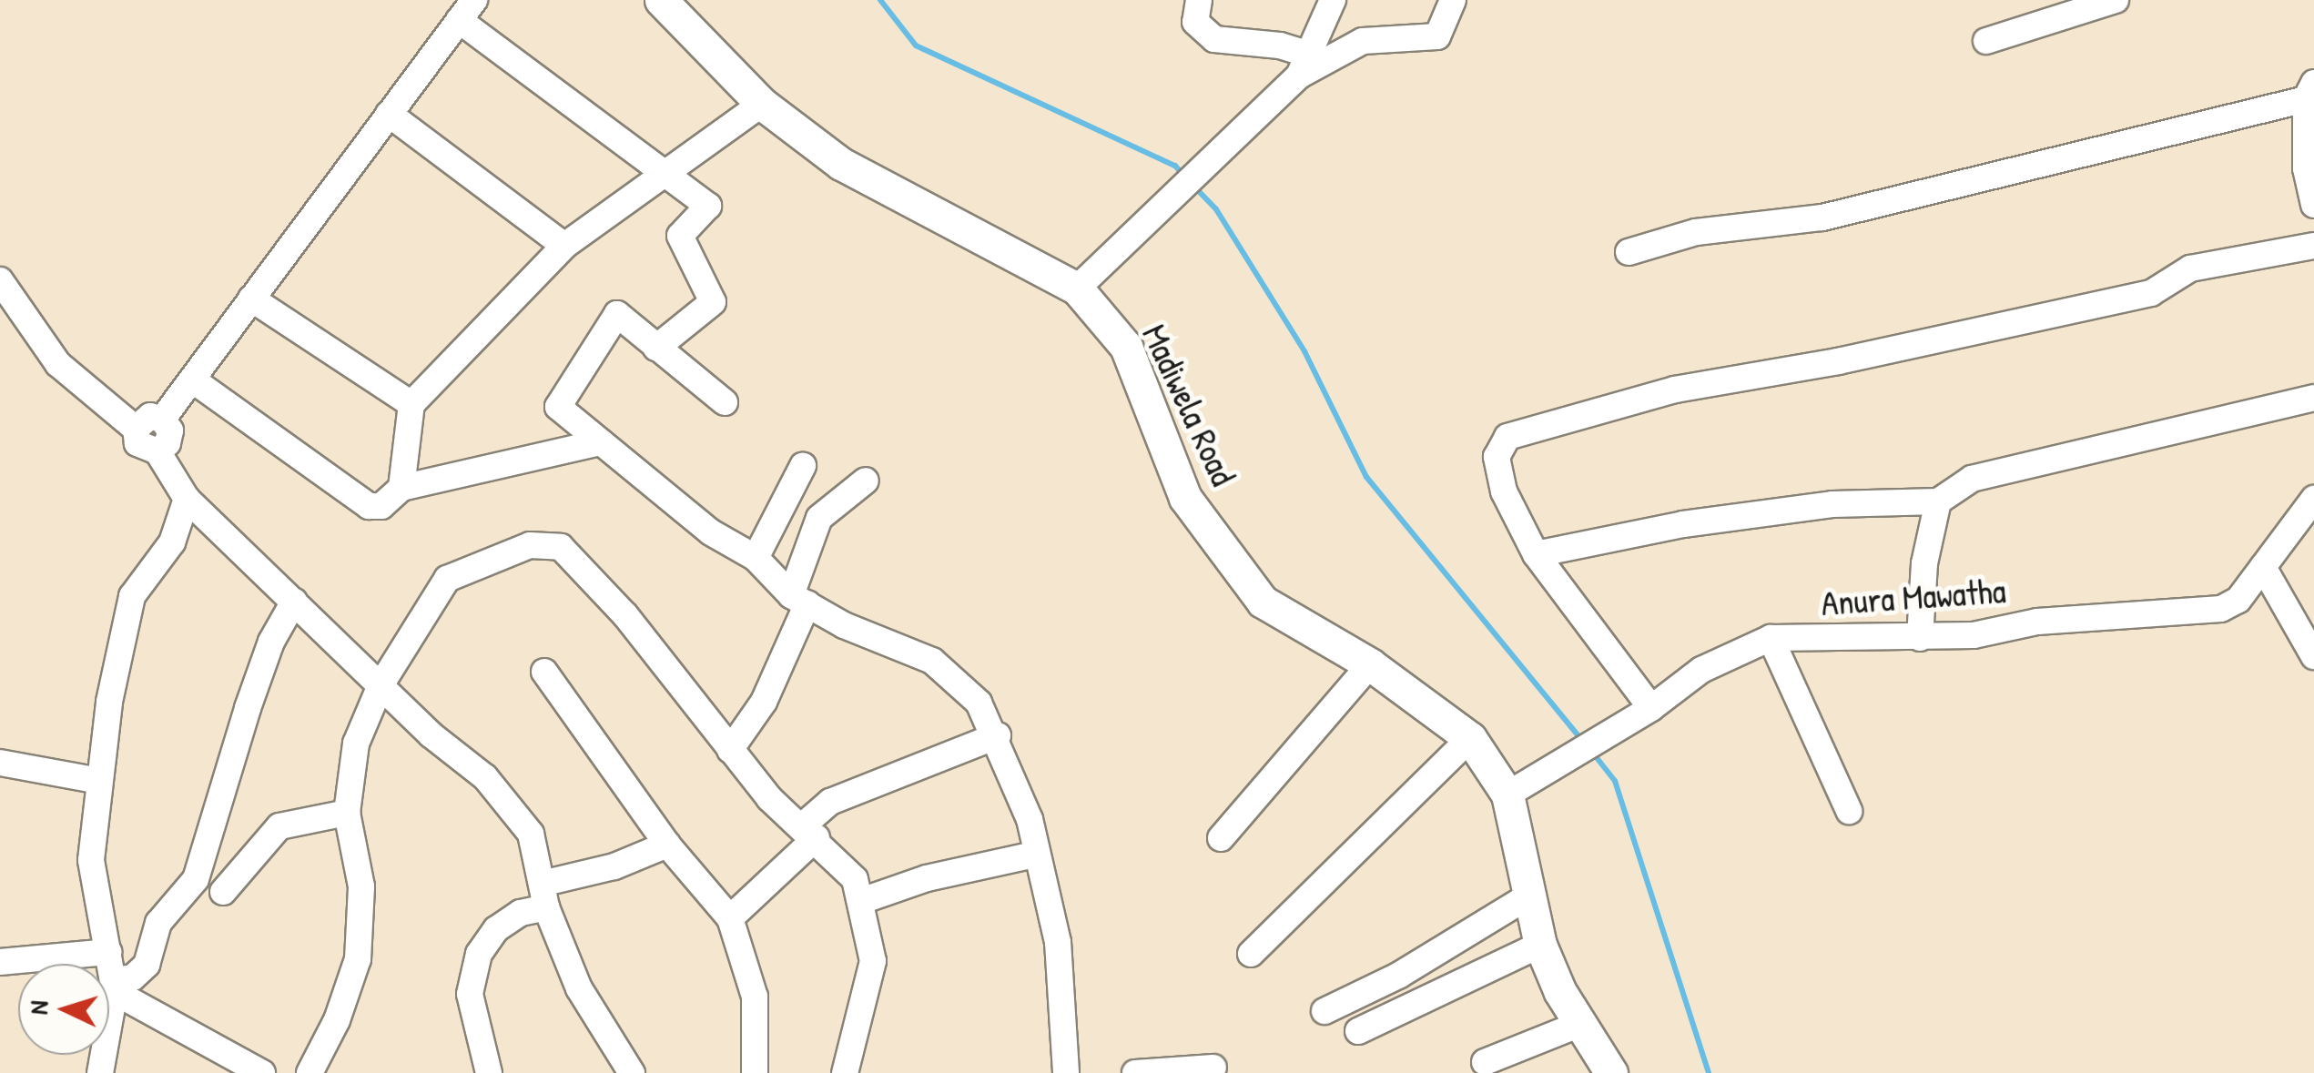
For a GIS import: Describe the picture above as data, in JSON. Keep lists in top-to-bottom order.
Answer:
{
  "streets": {
    "main road": ["Madiwela Road"],
    "street": ["Anura Mawatha"]
  },
  "crossings": [
    ["Madiwela Road", "Anura Mawatha"]
  ],
  "north": "left"
}
